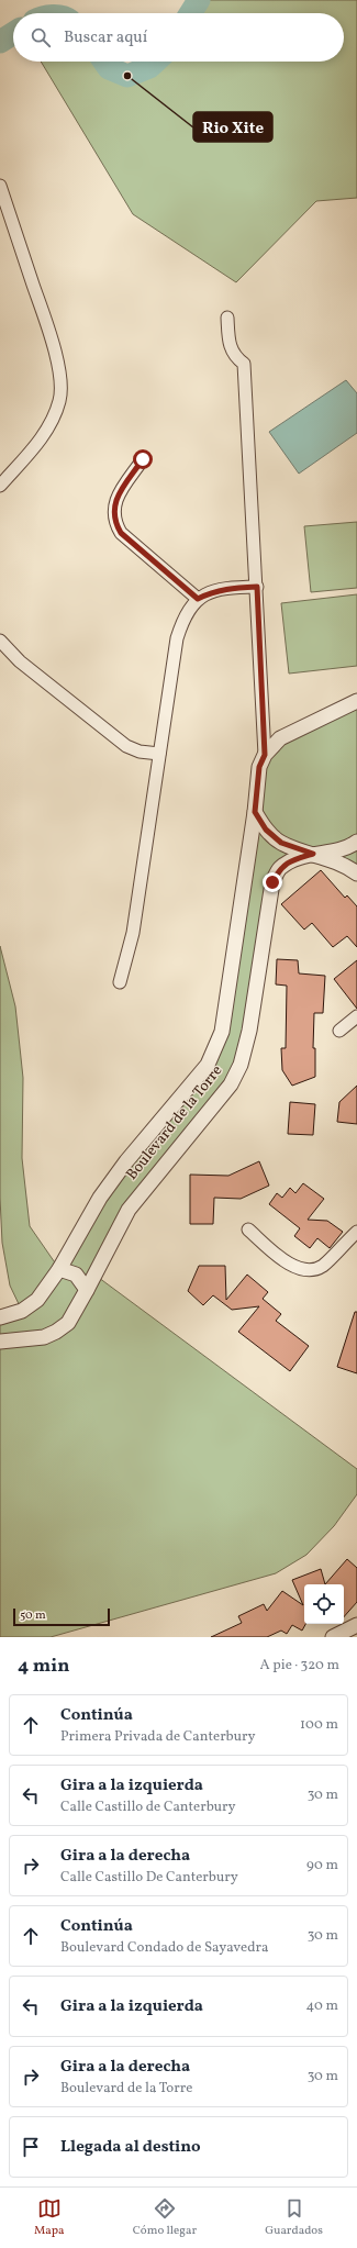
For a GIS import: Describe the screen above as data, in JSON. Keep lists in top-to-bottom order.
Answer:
{
  "streets": {
    "street": ["Boulevard de la Torre"]
  },
  "places": ["Rio Xite"],
  "scale_bar": "50 m",
  "page": {
    "search": "Buscar aquí",
    "scale": "50 m",
    "heading": ["4 min", "A pie · 320 m"],
    "list": [
      ["Continúa", "Primera Privada de Canterbury", "100 m"],
      ["Gira a la izquierda", "Calle Castillo de Canterbury", "30 m"],
      ["Gira a la derecha", "Calle Castillo De Canterbury", "90 m"],
      ["Continúa", "Boulevard Condado de Sayavedra", "30 m"],
      ["Gira a la izquierda", "40 m"],
      ["Gira a la derecha", "Boulevard de la Torre", "30 m"],
      "Llegada al destino"
    ],
    "nav": ["Mapa", "Cómo llegar", "Guardados"]
  }
}
